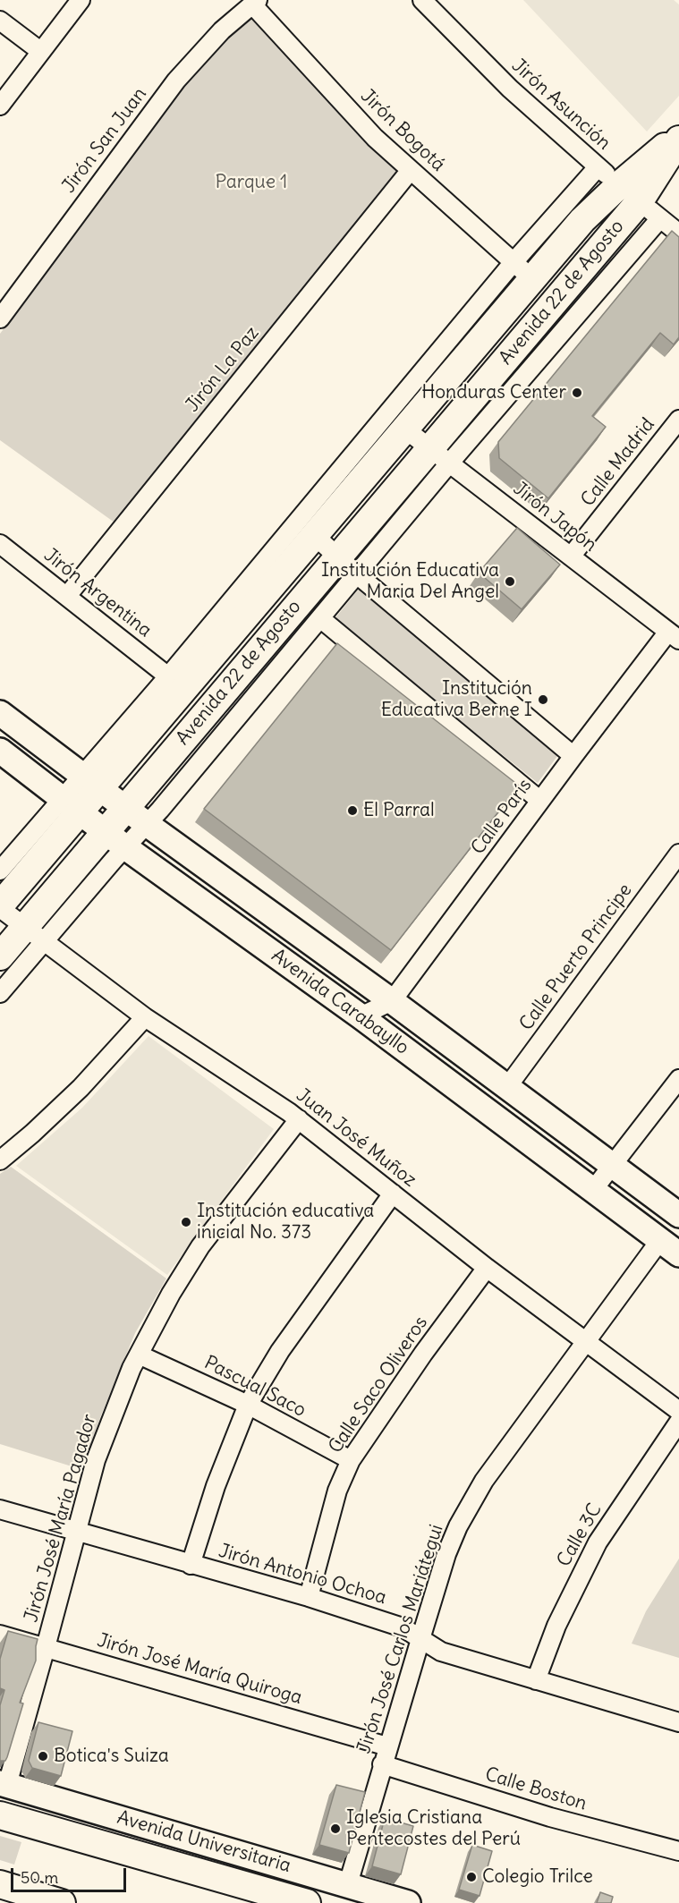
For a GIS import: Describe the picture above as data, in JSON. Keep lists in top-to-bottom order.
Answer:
{
  "streets": {
    "main road": ["Avenida 22 de Agosto", "Avenida Carabayllo", "Avenida Universitaria"],
    "street": [
      "Jirón Asunción",
      "Jirón Bogotá",
      "Jirón San Juan",
      "Jirón La Paz",
      "Calle Madrid",
      "Jirón Japón",
      "Jirón Argentina",
      "Calle París",
      "Calle Puerto Principe",
      "Juan José Muñoz",
      "Calle Saco Oliveros",
      "Pascual Saco",
      "Jirón José María Pagador",
      "Calle 3C",
      "Jirón Antonio Ochoa",
      "Jirón José Carlos Mariátegui",
      "Jirón José María Quiroga",
      "Calle Boston"
    ]
  },
  "crossings": [
    ["Jirón Asunción", "Avenida 22 de Agosto"],
    ["Jirón Bogotá", "Jirón San Juan"],
    ["Jirón Bogotá", "Avenida 22 de Agosto"],
    ["Jirón Bogotá", "Jirón La Paz"],
    ["Avenida 22 de Agosto", "Jirón Japón"],
    ["Avenida 22 de Agosto", "Jirón Argentina"],
    ["Avenida 22 de Agosto", "Avenida Carabayllo"],
    ["Avenida 22 de Agosto", "Juan José Muñoz"],
    ["Jirón La Paz", "Jirón Argentina"],
    ["Calle Madrid", "Jirón Japón"],
    ["Jirón Japón", "Calle París"],
    ["Calle París", "Avenida Carabayllo"],
    ["Calle Puerto Principe", "Avenida Carabayllo"],
    ["Avenida Carabayllo", "Jirón José Carlos Mariátegui"],
    ["Juan José Muñoz", "Calle Saco Oliveros"],
    ["Juan José Muñoz", "Jirón José María Pagador"],
    ["Juan José Muñoz", "Jirón José Carlos Mariátegui"],
    ["Calle Saco Oliveros", "Pascual Saco"],
    ["Calle Saco Oliveros", "Jirón Antonio Ochoa"],
    ["Pascual Saco", "Jirón José María Pagador"],
    ["Jirón José María Pagador", "Jirón Antonio Ochoa"],
    ["Jirón José María Pagador", "Jirón José María Quiroga"],
    ["Jirón José María Pagador", "Avenida Universitaria"],
    ["Calle 3C", "Jirón Antonio Ochoa"],
    ["Jirón Antonio Ochoa", "Jirón José Carlos Mariátegui"],
    ["Jirón José Carlos Mariátegui", "Jirón José María Quiroga"],
    ["Jirón José Carlos Mariátegui", "Calle Boston"],
    ["Jirón José Carlos Mariátegui", "Avenida Universitaria"]
  ],
  "parks": ["Parque 1"],
  "places": [
    "Honduras Center",
    "Institución Educativa Maria Del Angel",
    "Institución Educativa Berne I",
    "El Parral",
    "Institución educativa inicial No. 373",
    "Botica's Suiza",
    "Iglesia Cristiana Pentecostes del Perú",
    "Colegio Trilce"
  ],
  "scale_bar": "50 m"
}
